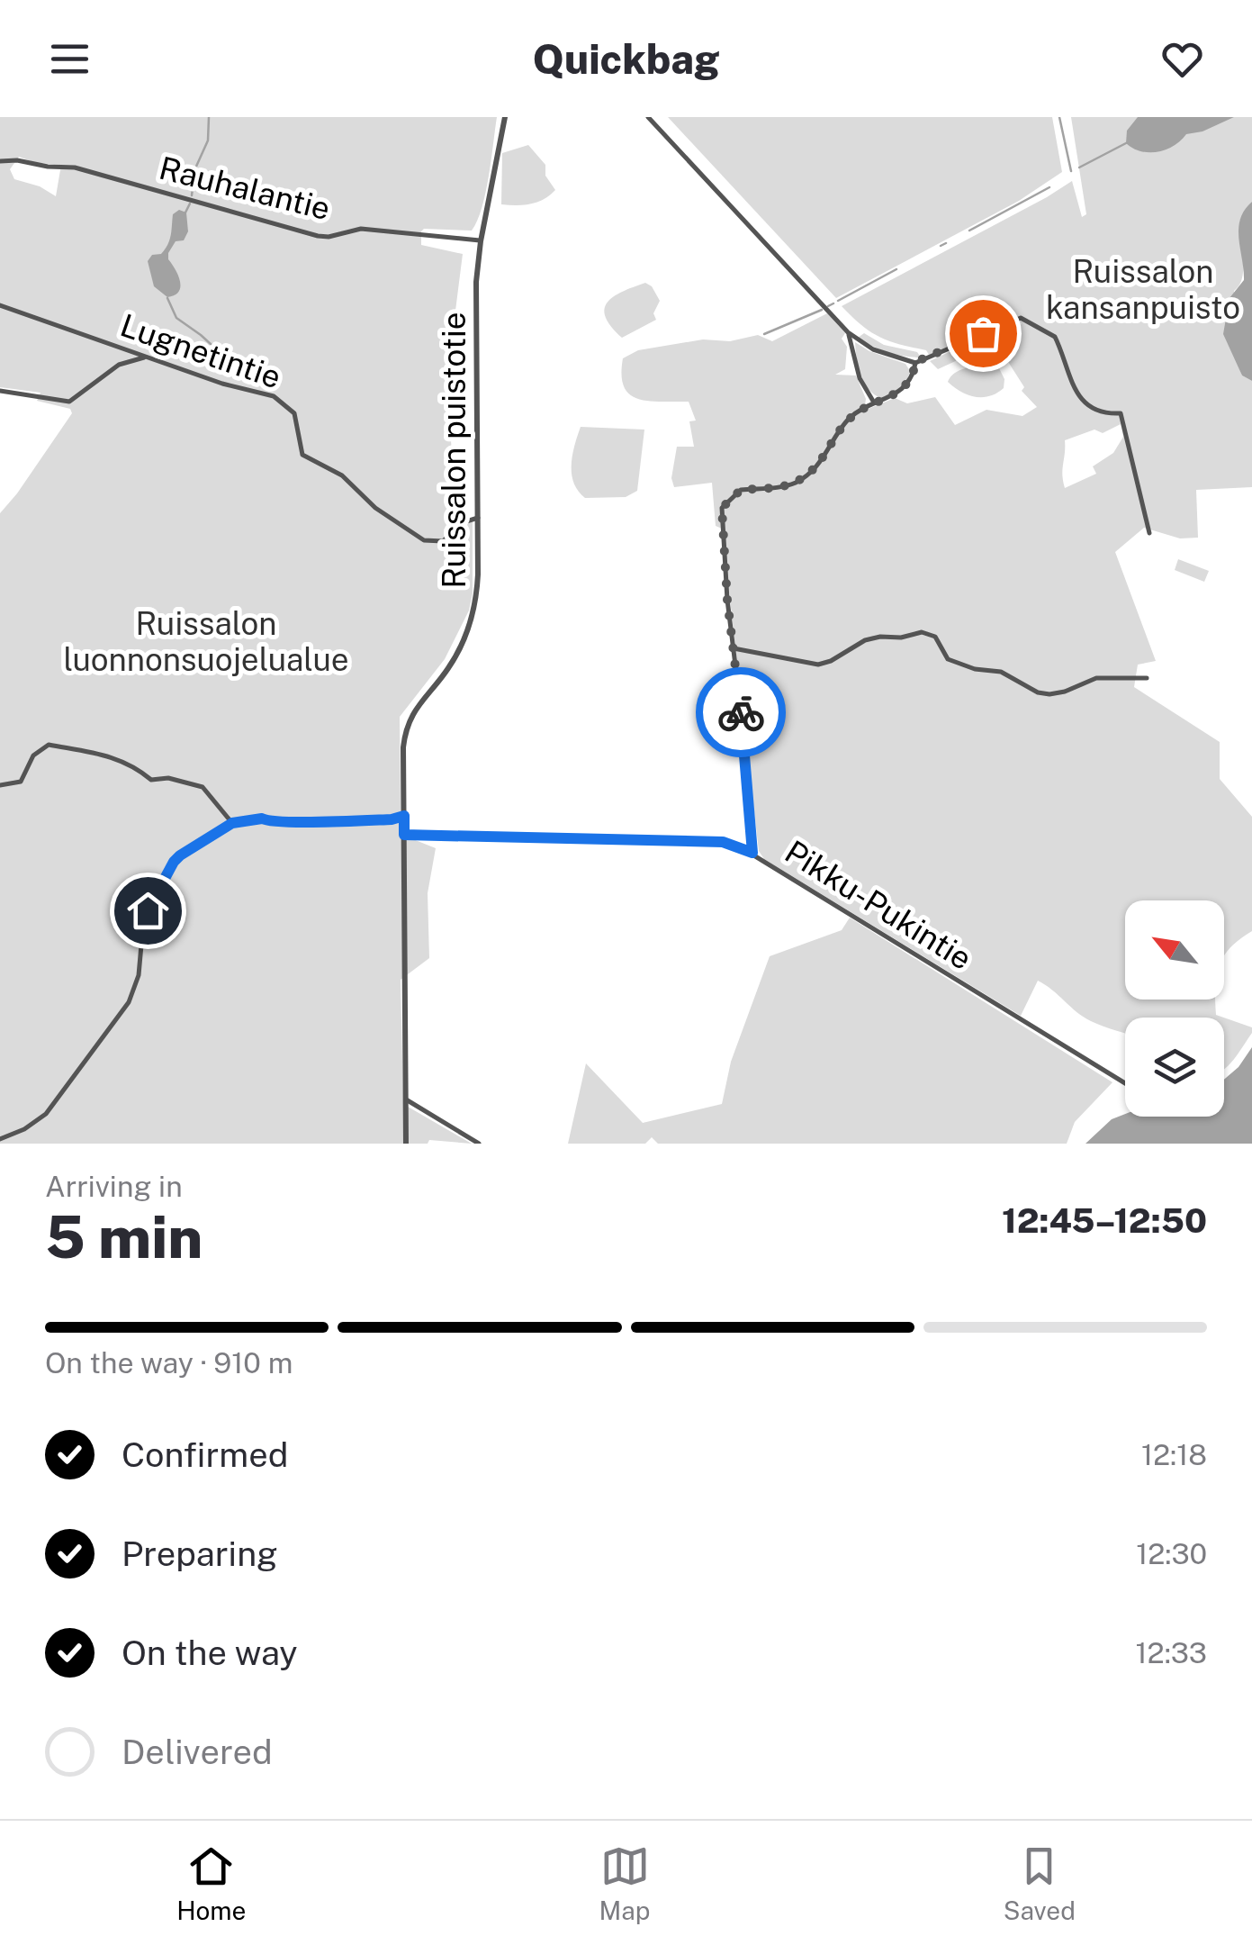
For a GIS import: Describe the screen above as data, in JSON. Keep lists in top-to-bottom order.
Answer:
{
  "streets": {
    "street": [
      "Rauhalantie",
      "Lugnetintie",
      "Ruissalon puistotie",
      "Pikku-Pukintie"
    ]
  },
  "crossings": [
    ["Rauhalantie", "Ruissalon puistotie"],
    ["Lugnetintie", "Ruissalon puistotie"],
    ["Ruissalon puistotie", "Pikku-Pukintie"]
  ],
  "parks": ["Ruissalon kansanpuisto", "Ruissalon luonnonsuojelualue"],
  "north": "top left",
  "page": {
    "header": "Quickbag",
    "heading": ["5 min", "Arriving in", "12:45–12:50"],
    "bar": "On the way · 910 m",
    "list": [
      ["Confirmed", "12:18"],
      ["Preparing", "12:30"],
      ["On the way", "12:33"],
      "Delivered"
    ],
    "tabs": ["Home", "Map", "Saved"]
  }
}
